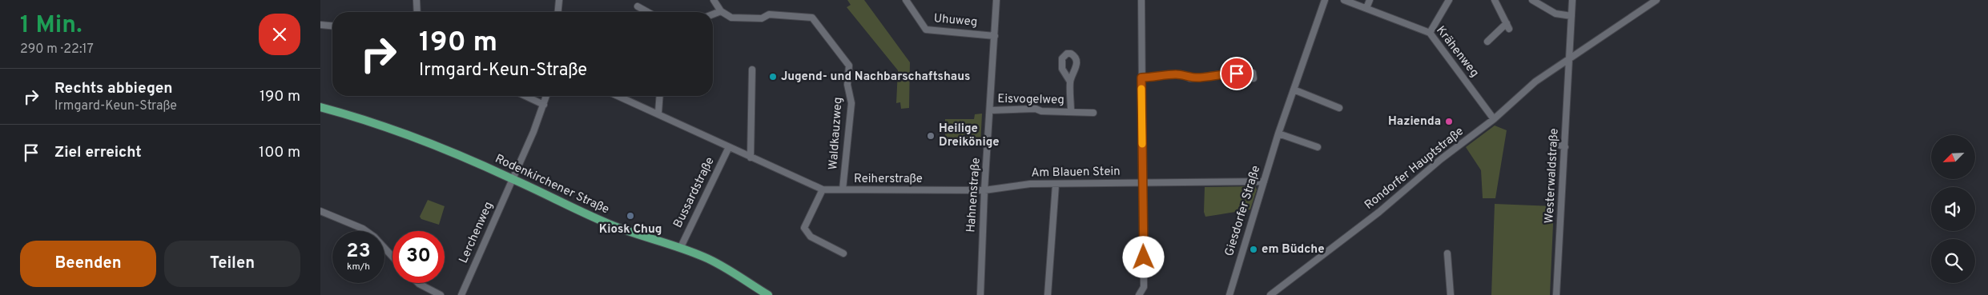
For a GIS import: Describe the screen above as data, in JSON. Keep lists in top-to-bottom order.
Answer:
{
  "streets": {
    "main road": ["Rodenkirchener Straße"],
    "street": [
      "Uhuweg",
      "Krähenweg",
      "Eisvogelweg",
      "Waldkauzweg",
      "Rondorfer Hauptstraße",
      "Am Blauen Stein",
      "Westerwaldstraße",
      "Reiherstraße",
      "Bussardstraße",
      "Hahnenstraße",
      "Giesdorfer Straße",
      "Lerchenweg"
    ]
  },
  "crossings": [
    ["Uhuweg", "Hahnenstraße"],
    ["Krähenweg", "Rondorfer Hauptstraße"],
    ["Eisvogelweg", "Hahnenstraße"],
    ["Waldkauzweg", "Reiherstraße"],
    ["Rondorfer Hauptstraße", "Westerwaldstraße"],
    ["Am Blauen Stein", "Reiherstraße"],
    ["Am Blauen Stein", "Hahnenstraße"],
    ["Am Blauen Stein", "Giesdorfer Straße"],
    ["Reiherstraße", "Bussardstraße"],
    ["Reiherstraße", "Hahnenstraße"],
    ["Rodenkirchener Straße", "Bussardstraße"],
    ["Rodenkirchener Straße", "Lerchenweg"]
  ],
  "places": [
    "Jugend- und Nachbarschaftshaus",
    "Hazienda",
    "Heilige Dreikönige",
    "Kiosk Chug",
    "em Büdche"
  ],
  "north": "bottom left",
  "page": {
    "heading": ["1 Min.", "290 m · 22:17"],
    "turn": ["190 m", "Irmgard-Keun-Straße"],
    "list": [
      {
        "name": "Rechts abbiegen",
        "note": "Irmgard-Keun-Straße",
        "value": "190 m"
      },
      {
        "name": "Ziel erreicht",
        "value": "100 m"
      }
    ],
    "speed": "23 km/h",
    "limit": "30",
    "buttons": ["Beenden", "Teilen"]
  }
}
